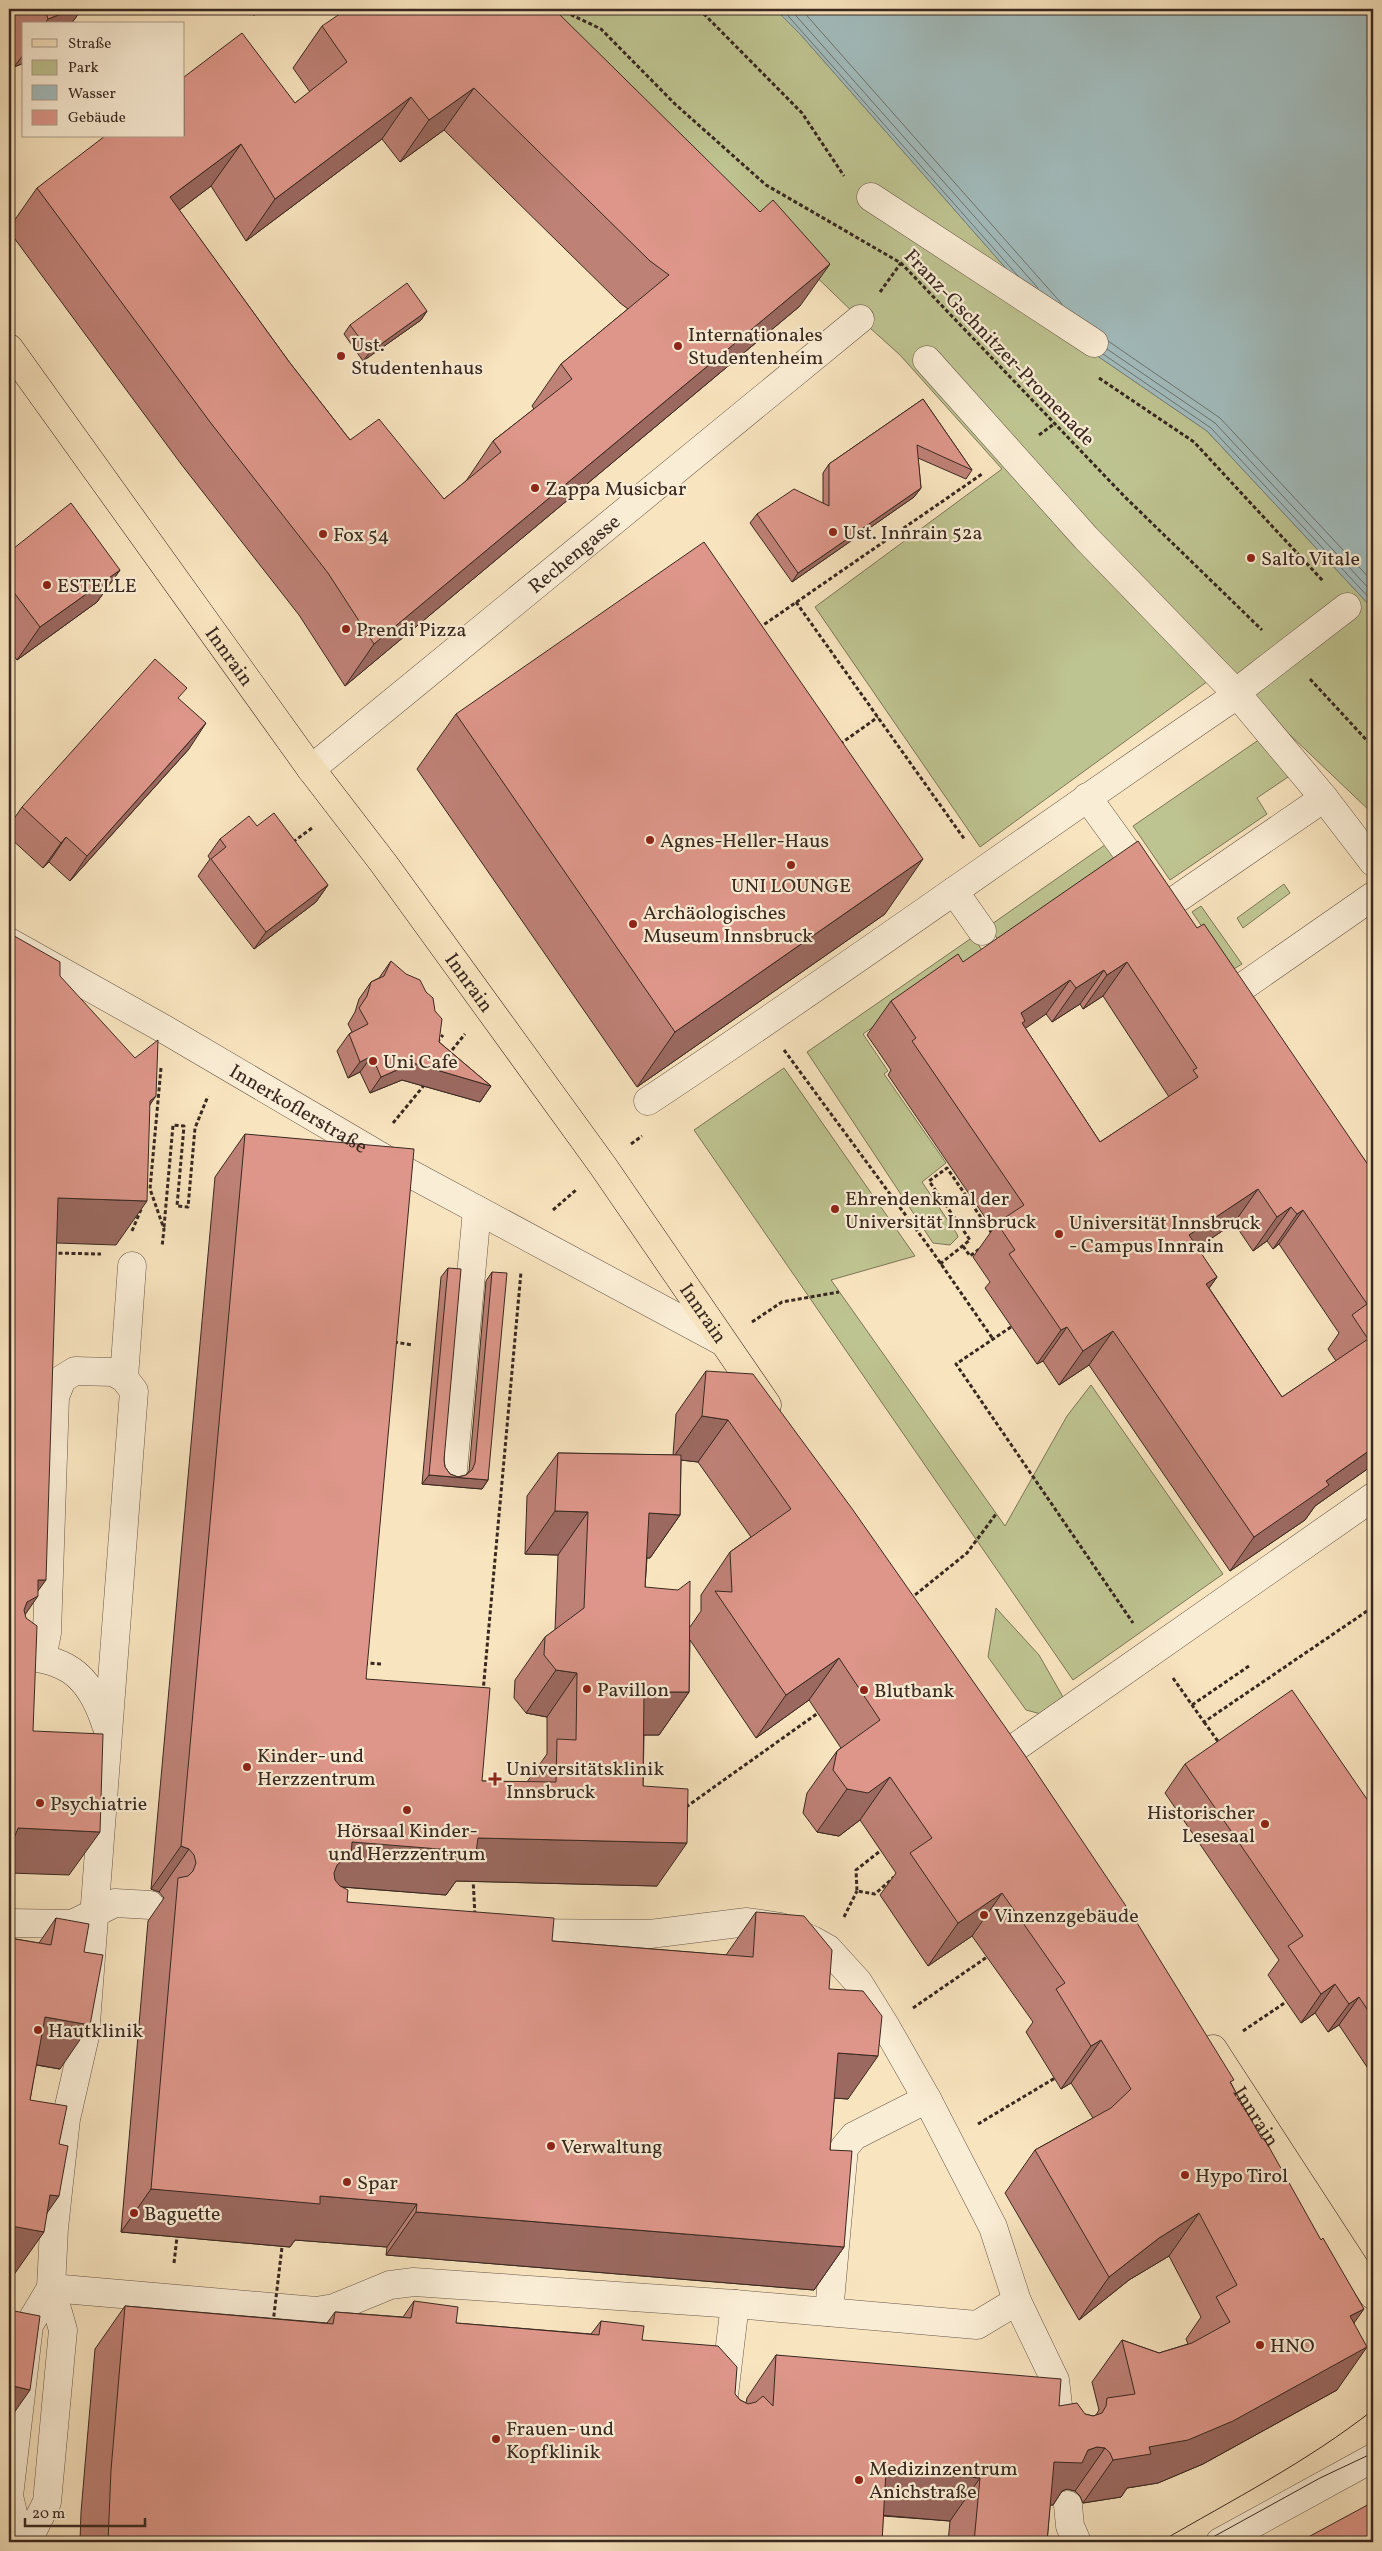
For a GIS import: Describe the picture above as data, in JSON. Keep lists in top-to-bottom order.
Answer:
{
  "streets": {
    "main road": ["Innrain"],
    "street": ["Rechengasse", "Innerkoflerstraße"],
    "path": ["Franz-Gschnitzer-Promenade"]
  },
  "crossings": [
    ["Rechengasse", "Innrain"],
    ["Innrain", "Innerkoflerstraße"]
  ],
  "places": {
    "other": [
      "Internationales Studentenheim",
      "Ust. Studentenhaus",
      "Zappa Musicbar",
      "Ust. Innrain 52a",
      "Fox 54",
      "Salto Vitale",
      "ESTELLE",
      "Prendi Pizza",
      "Agnes-Heller-Haus",
      "UNI LOUNGE",
      "Archäologisches Museum Innsbruck",
      "Uni Cafe",
      "Ehrendenkmal der Universität Innsbruck",
      "Universität Innsbruck - Campus Innrain",
      "Pavillon",
      "Blutbank",
      "Kinder- und Herzzentrum",
      "Psychiatrie",
      "Hörsaal Kinder- und Herzzentrum",
      "Historischer Lesesaal",
      "Vinzenzgebäude",
      "Hautklinik",
      "Verwaltung",
      "Hypo Tirol",
      "Spar",
      "Baguette",
      "HNO",
      "Frauen- und Kopfklinik",
      "Medizinzentrum Anichstraße"
    ],
    "health": ["Universitätsklinik Innsbruck"]
  },
  "legend": [
    "Straße",
    "Park",
    "Wasser",
    "Gebäude"
  ],
  "scale_bar": "20 m"
}
